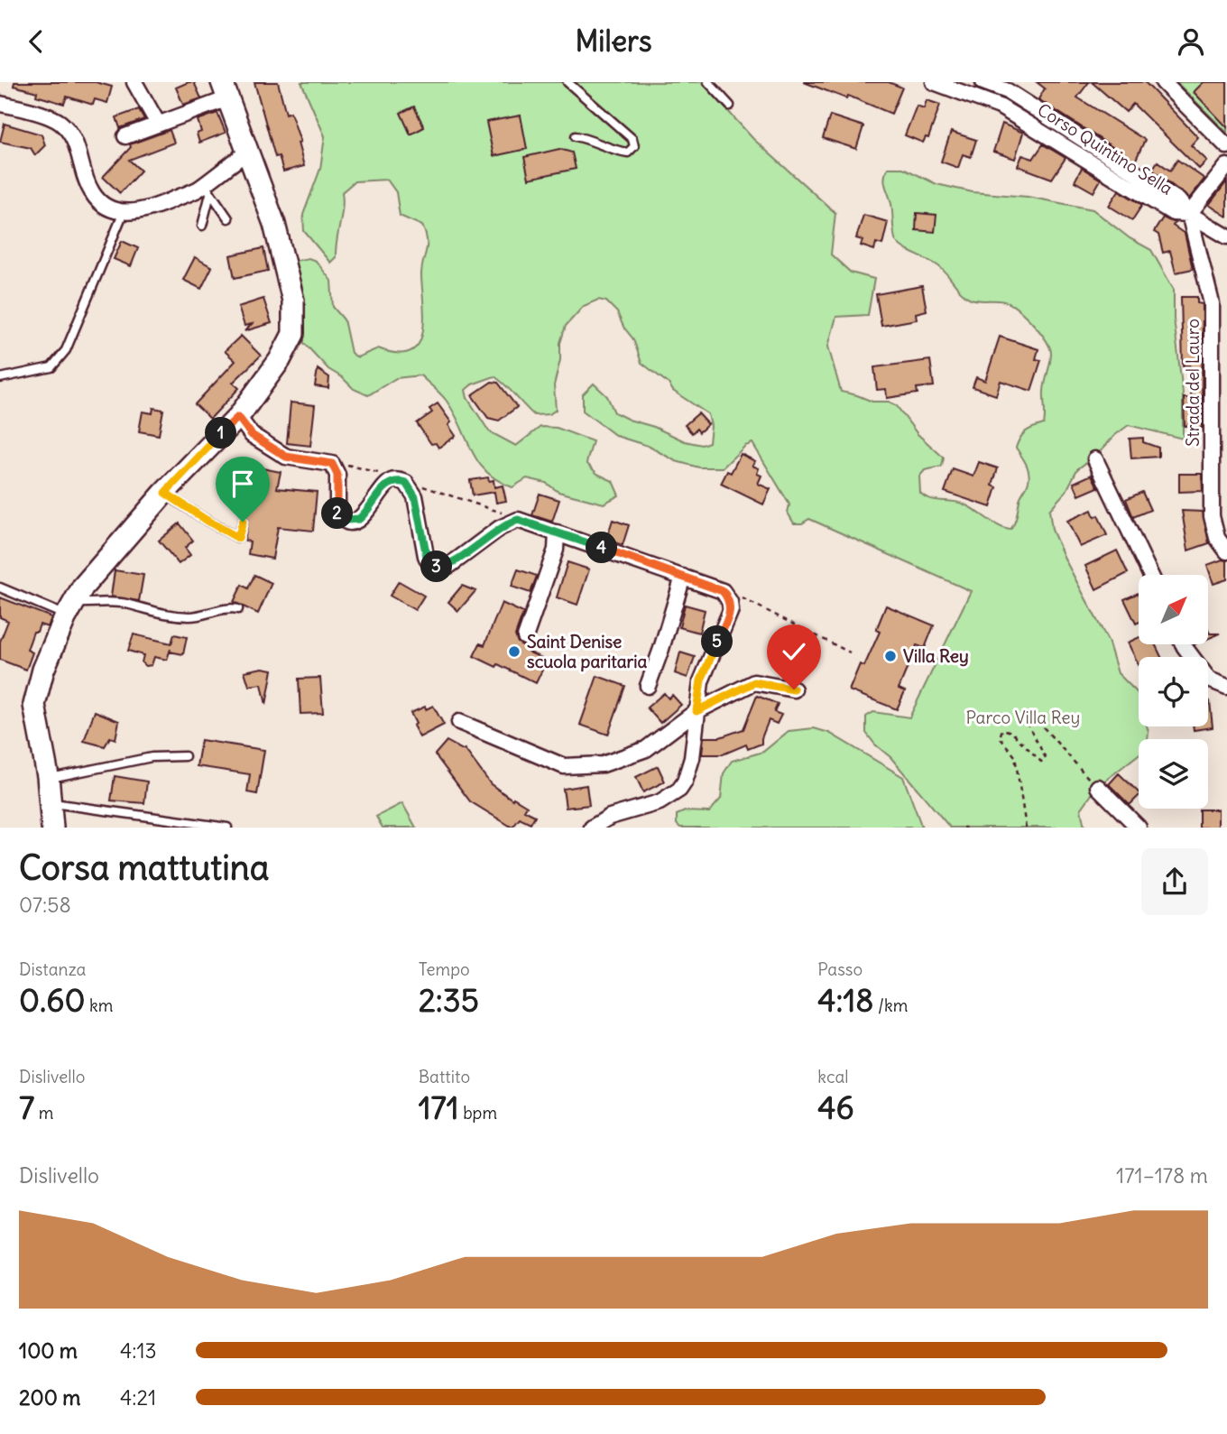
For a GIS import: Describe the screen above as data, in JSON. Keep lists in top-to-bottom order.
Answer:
{
  "streets": {
    "street": ["Corso Quintino Sella", "Strada del Lauro"]
  },
  "crossings": [
    ["Corso Quintino Sella", "Strada del Lauro"]
  ],
  "parks": ["Parco Villa Rey"],
  "places": ["Saint Denise scuola paritaria", "Villa Rey"],
  "north": "top right",
  "page": {
    "header": "Milers",
    "pins": [
      "1",
      "2",
      "4",
      "3",
      "5"
    ],
    "heading": ["Corsa mattutina", "07:58"],
    "stats": [
      ["Distanza", "0.60 km"],
      ["Tempo", "2:35"],
      ["Passo", "4:18 /km"],
      ["Dislivello", "7 m"],
      ["Battito", "171 bpm"],
      ["kcal", "46"]
    ],
    "chart": ["Dislivello", "171–178 m"],
    "list": [
      {
        "name": "100 m",
        "note": "4:13"
      },
      {
        "name": "200 m",
        "note": "4:21"
      }
    ]
  }
}
